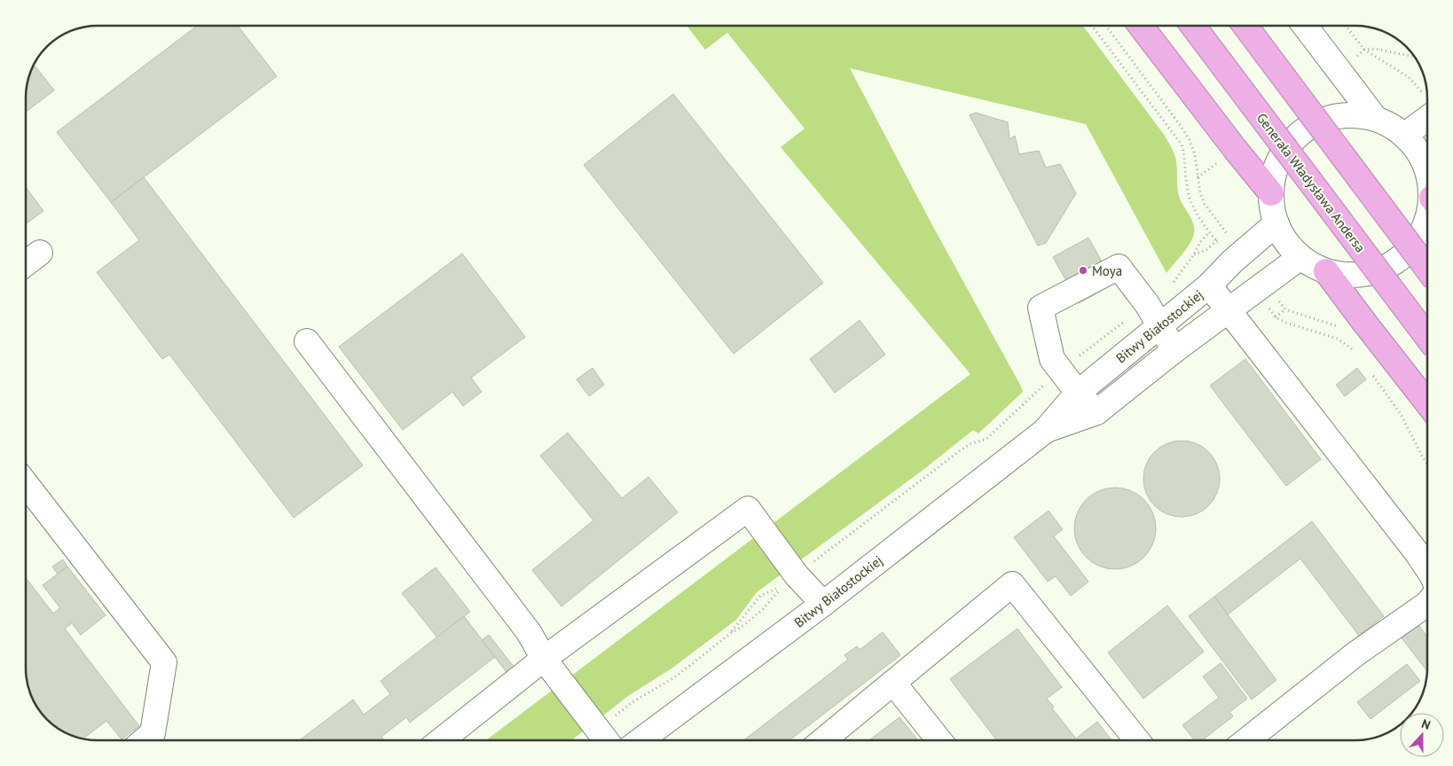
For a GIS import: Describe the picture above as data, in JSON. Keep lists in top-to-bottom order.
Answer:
{
  "streets": {
    "highway": ["Generała Władysława Andersa"],
    "street": ["Bitwy Białostockiej"]
  },
  "places": ["Moya"],
  "north": "top"
}
